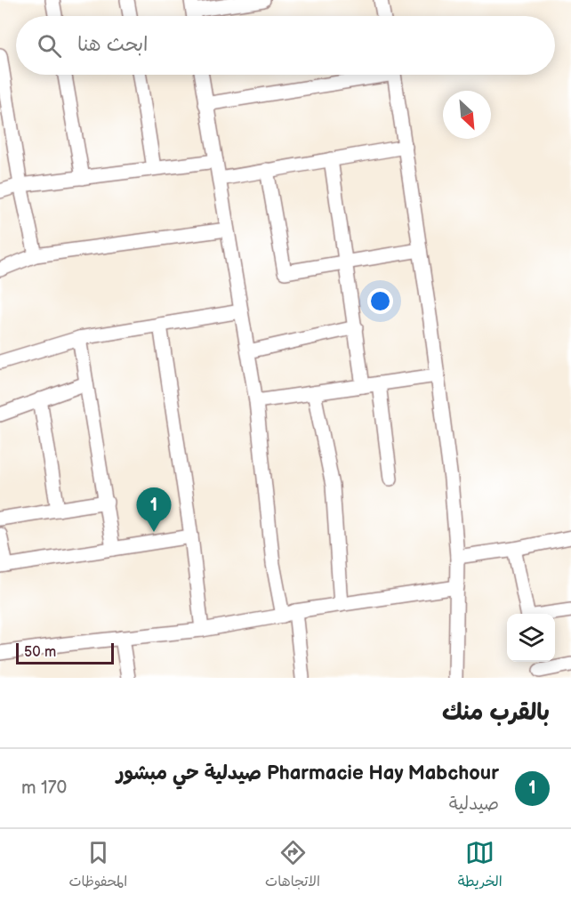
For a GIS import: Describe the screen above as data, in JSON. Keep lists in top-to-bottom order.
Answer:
{
  "scale_bar": "50 m",
  "north": "bottom right",
  "page": {
    "search": "ابحث هنا",
    "pins": "1",
    "scale": "50 m",
    "heading": "بالقرب منك",
    "list": [
      {
        "mark": "1",
        "name": "Pharmacie Hay Mabchour صيدلية حي مبشور",
        "note": "صيدلية",
        "value": "170 m"
      }
    ],
    "nav": ["الخريطة", "الاتجاهات", "المحفوظات"]
  }
}
